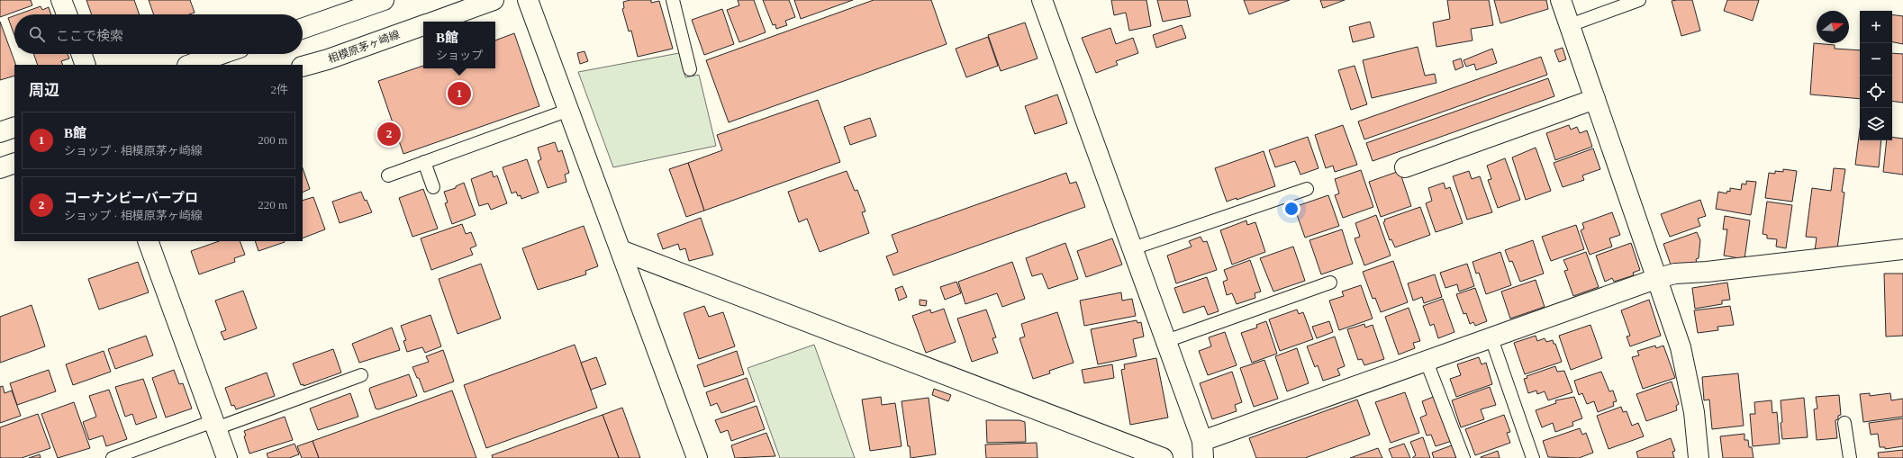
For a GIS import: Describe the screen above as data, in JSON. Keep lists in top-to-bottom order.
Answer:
{
  "streets": {
    "street": ["相模原茅ヶ崎線"]
  },
  "north": "right",
  "page": {
    "map_buttons": ["+", "−"],
    "search": "ここで検索",
    "popup": ["B館", "ショップ"],
    "heading": ["周辺", "2件"],
    "pins": ["1", "2"],
    "list": [
      {
        "mark": "1",
        "name": "B館",
        "note": "ショップ · 相模原茅ヶ崎線",
        "value": "200 m"
      },
      {
        "mark": "2",
        "name": "コーナンビーバープロ",
        "note": "ショップ · 相模原茅ヶ崎線",
        "value": "220 m"
      }
    ]
  }
}
